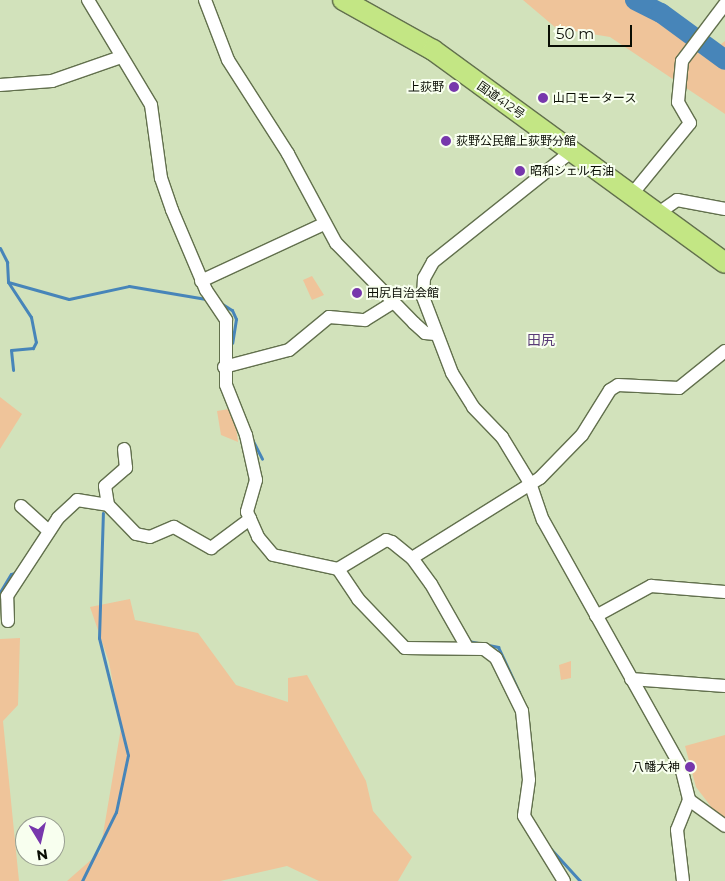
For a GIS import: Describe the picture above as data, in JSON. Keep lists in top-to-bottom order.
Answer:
{
  "streets": {
    "highway": ["国道412号"]
  },
  "districts": ["田尻"],
  "places": [
    "上荻野",
    "山口モータース",
    "荻野公民館上荻野分館",
    "昭和シェル石油",
    "田尻自治会館",
    "八幡大神"
  ],
  "scale_bar": "50 m",
  "north": "bottom"
}
